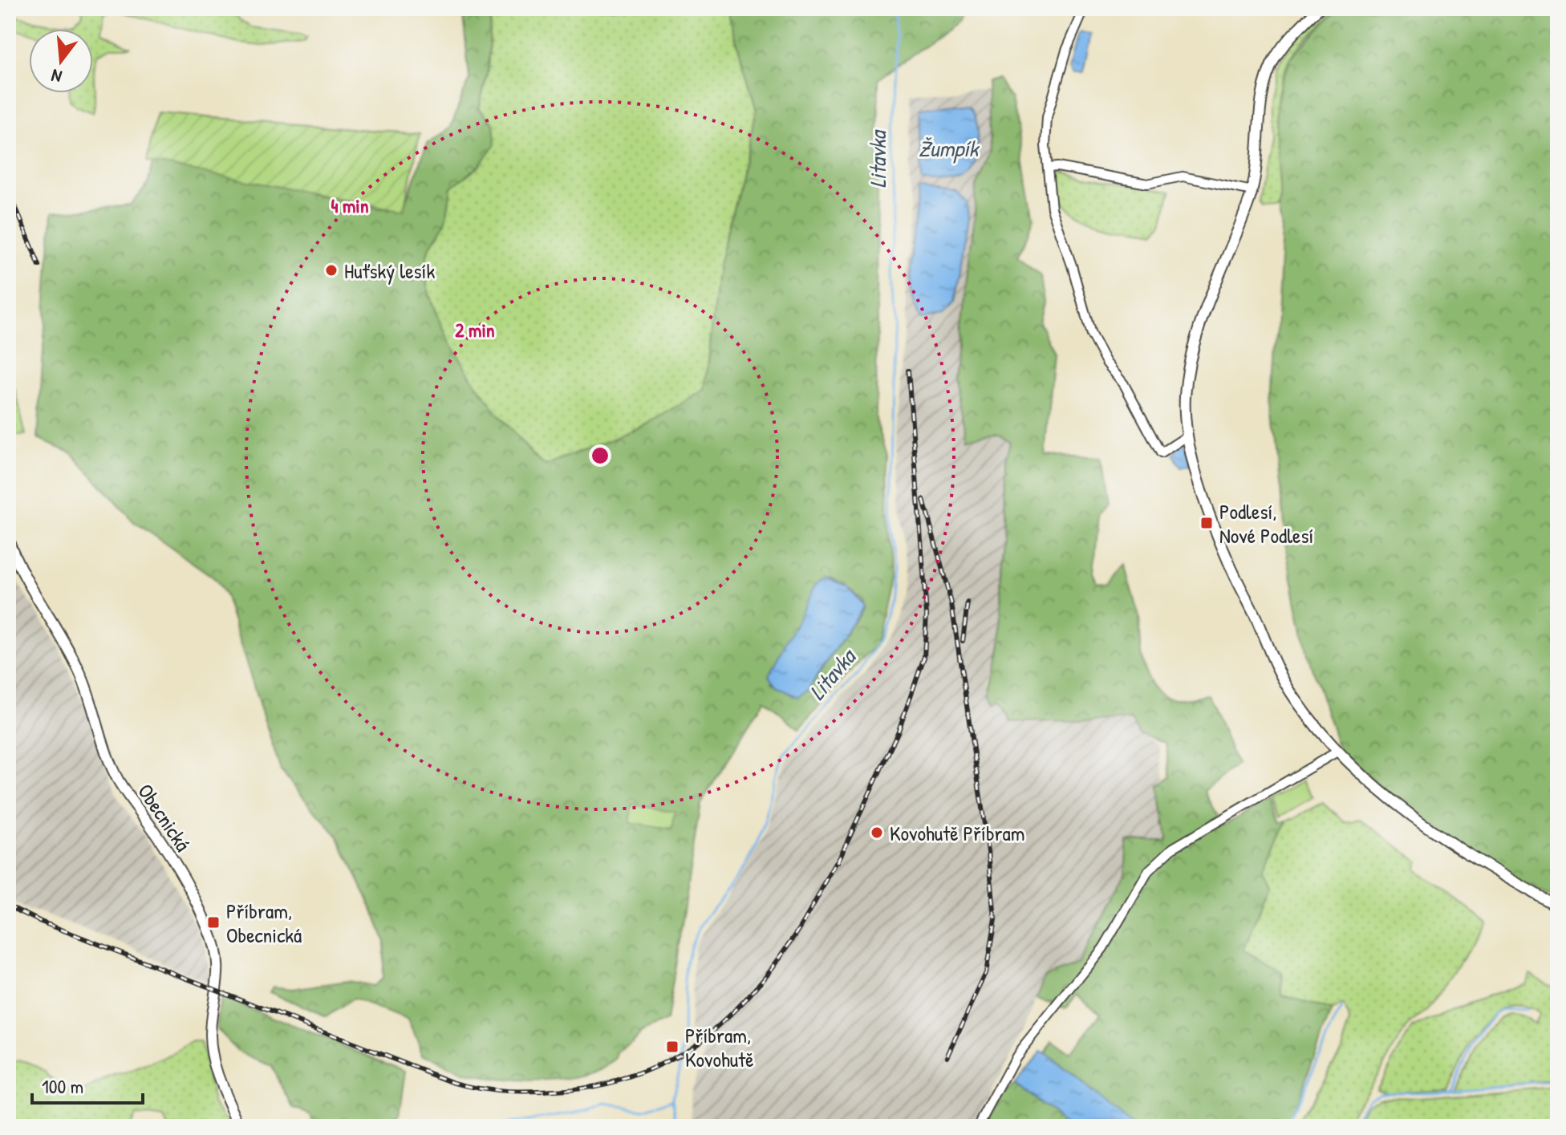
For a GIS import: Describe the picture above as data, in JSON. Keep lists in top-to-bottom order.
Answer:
{
  "streets": {
    "street": ["Obecnická"]
  },
  "water": ["Žumpík", "Litavka"],
  "places": {
    "other": ["Huťský lesík", "Kovohutě Příbram"],
    "transit": ["Podlesí, Nové Podlesí", "Příbram, Obecnická", "Příbram, Kovohutě"]
  },
  "scale_bar": "100 m",
  "north": "bottom",
  "rings": ["4 min", "2 min"]
}
